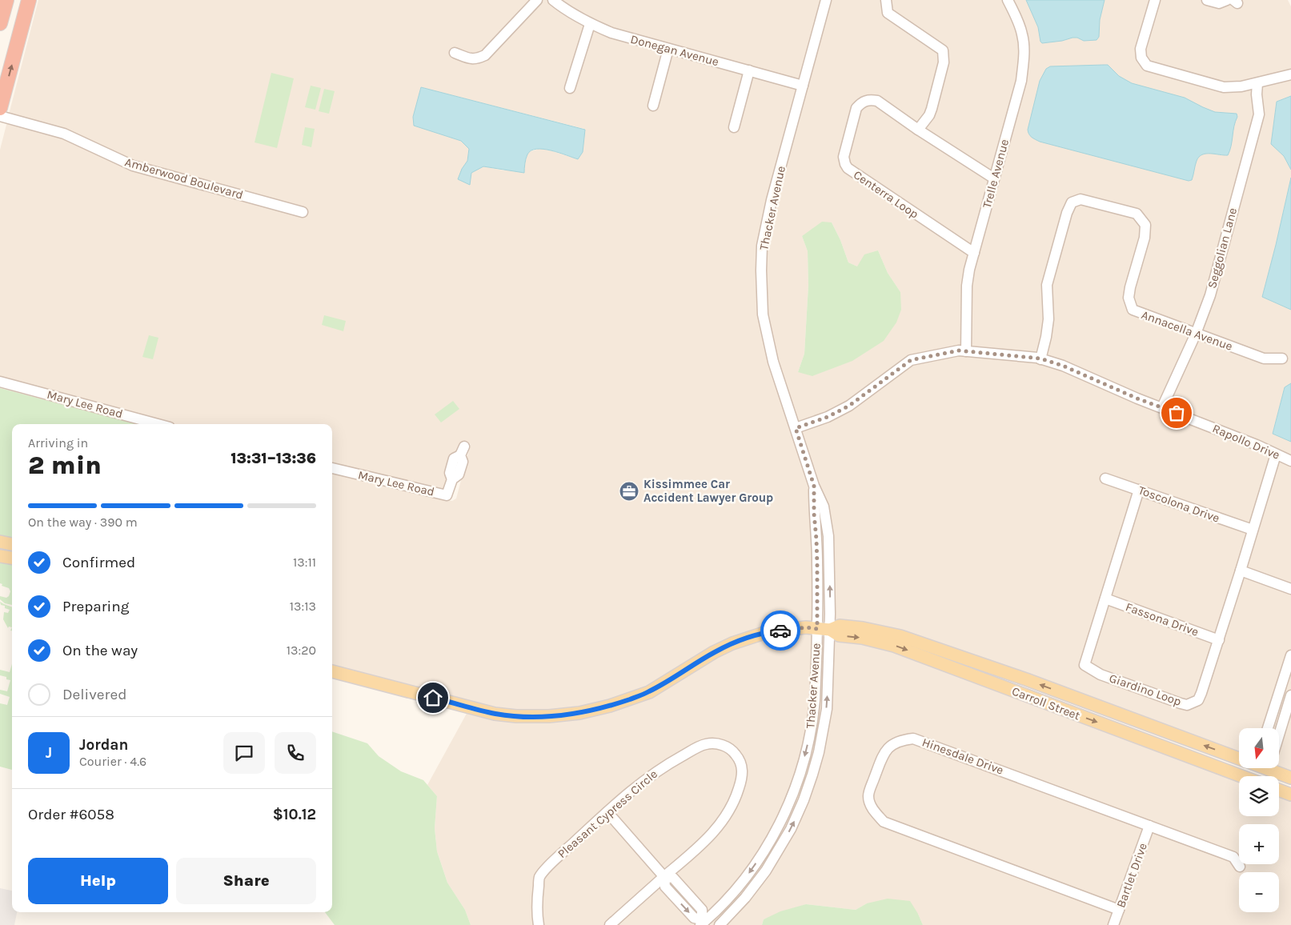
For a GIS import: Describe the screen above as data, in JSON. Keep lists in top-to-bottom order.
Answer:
{
  "streets": {
    "main road": ["Carroll Street"],
    "street": [
      "Donegan Avenue",
      "Trelle Avenue",
      "Amberwood Boulevard",
      "Centerra Loop",
      "Thacker Avenue",
      "Seggolian Lane",
      "Annacella Avenue",
      "Mary Lee Road",
      "Rapollo Drive",
      "Toscolona Drive",
      "Fassona Drive",
      "Giardino Loop",
      "Hinesdale Drive",
      "Pleasant Cypress Circle",
      "Bartlet Drive"
    ]
  },
  "crossings": [
    ["Donegan Avenue", "Thacker Avenue"],
    ["Trelle Avenue", "Centerra Loop"],
    ["Trelle Avenue", "Rapollo Drive"],
    ["Thacker Avenue", "Rapollo Drive"],
    ["Thacker Avenue", "Carroll Street"],
    ["Seggolian Lane", "Annacella Avenue"],
    ["Seggolian Lane", "Rapollo Drive"],
    ["Annacella Avenue", "Rapollo Drive"],
    ["Rapollo Drive", "Giardino Loop"],
    ["Toscolona Drive", "Giardino Loop"],
    ["Fassona Drive", "Giardino Loop"],
    ["Hinesdale Drive", "Bartlet Drive"]
  ],
  "places": {
    "office": ["Kissimmee Car Accident Lawyer Group"]
  },
  "north": "bottom",
  "page": {
    "heading": ["2 min", "Arriving in", "13:31–13:36"],
    "panel": [
      "Jordan",
      "Courier · 4.6",
      "Order #6058",
      "$10.12"
    ],
    "bar": "On the way · 390 m",
    "list": [
      ["Confirmed", "13:11"],
      ["Preparing", "13:13"],
      ["On the way", "13:20"],
      "Delivered"
    ],
    "map_buttons": ["+", "−"],
    "round": "J",
    "buttons": ["Help", "Share"]
  }
}
